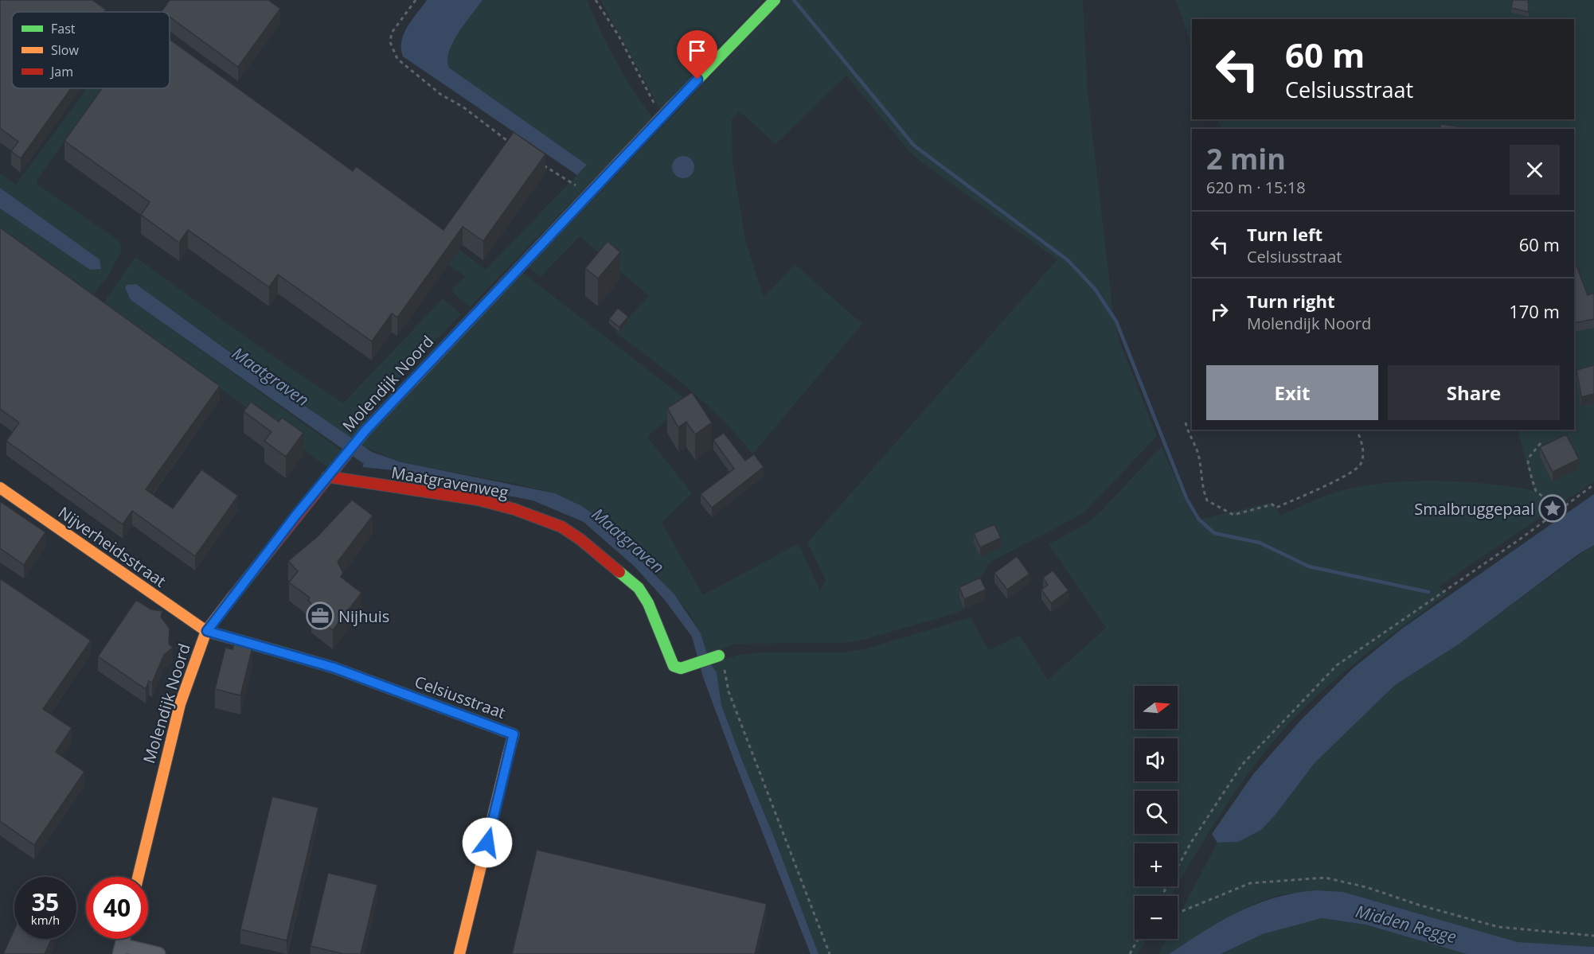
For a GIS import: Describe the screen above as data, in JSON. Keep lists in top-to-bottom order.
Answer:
{
  "streets": {
    "street": [
      "Molendijk Noord",
      "Maatgravenweg",
      "Nijverheidsstraat",
      "Celsiusstraat"
    ]
  },
  "crossings": [
    ["Molendijk Noord", "Maatgravenweg"],
    ["Molendijk Noord", "Nijverheidsstraat"],
    ["Molendijk Noord", "Celsiusstraat"],
    ["Nijverheidsstraat", "Celsiusstraat"]
  ],
  "water": ["Maatgraven", "Midden Regge"],
  "places": {
    "place": ["Smalbruggepaal"],
    "office": ["Nijhuis"]
  },
  "legend": ["Fast", "Slow", "Jam"],
  "north": "right",
  "page": {
    "turn": ["60 m", "Celsiusstraat"],
    "heading": ["2 min", "620 m · 15:18"],
    "list": [
      {
        "name": "Turn left",
        "note": "Celsiusstraat",
        "value": "60 m"
      },
      {
        "name": "Turn right",
        "note": "Molendijk Noord",
        "value": "170 m"
      }
    ],
    "buttons": ["Exit", "Share"],
    "map_buttons": ["+", "−"],
    "speed": "35 km/h",
    "limit": "40"
  }
}
